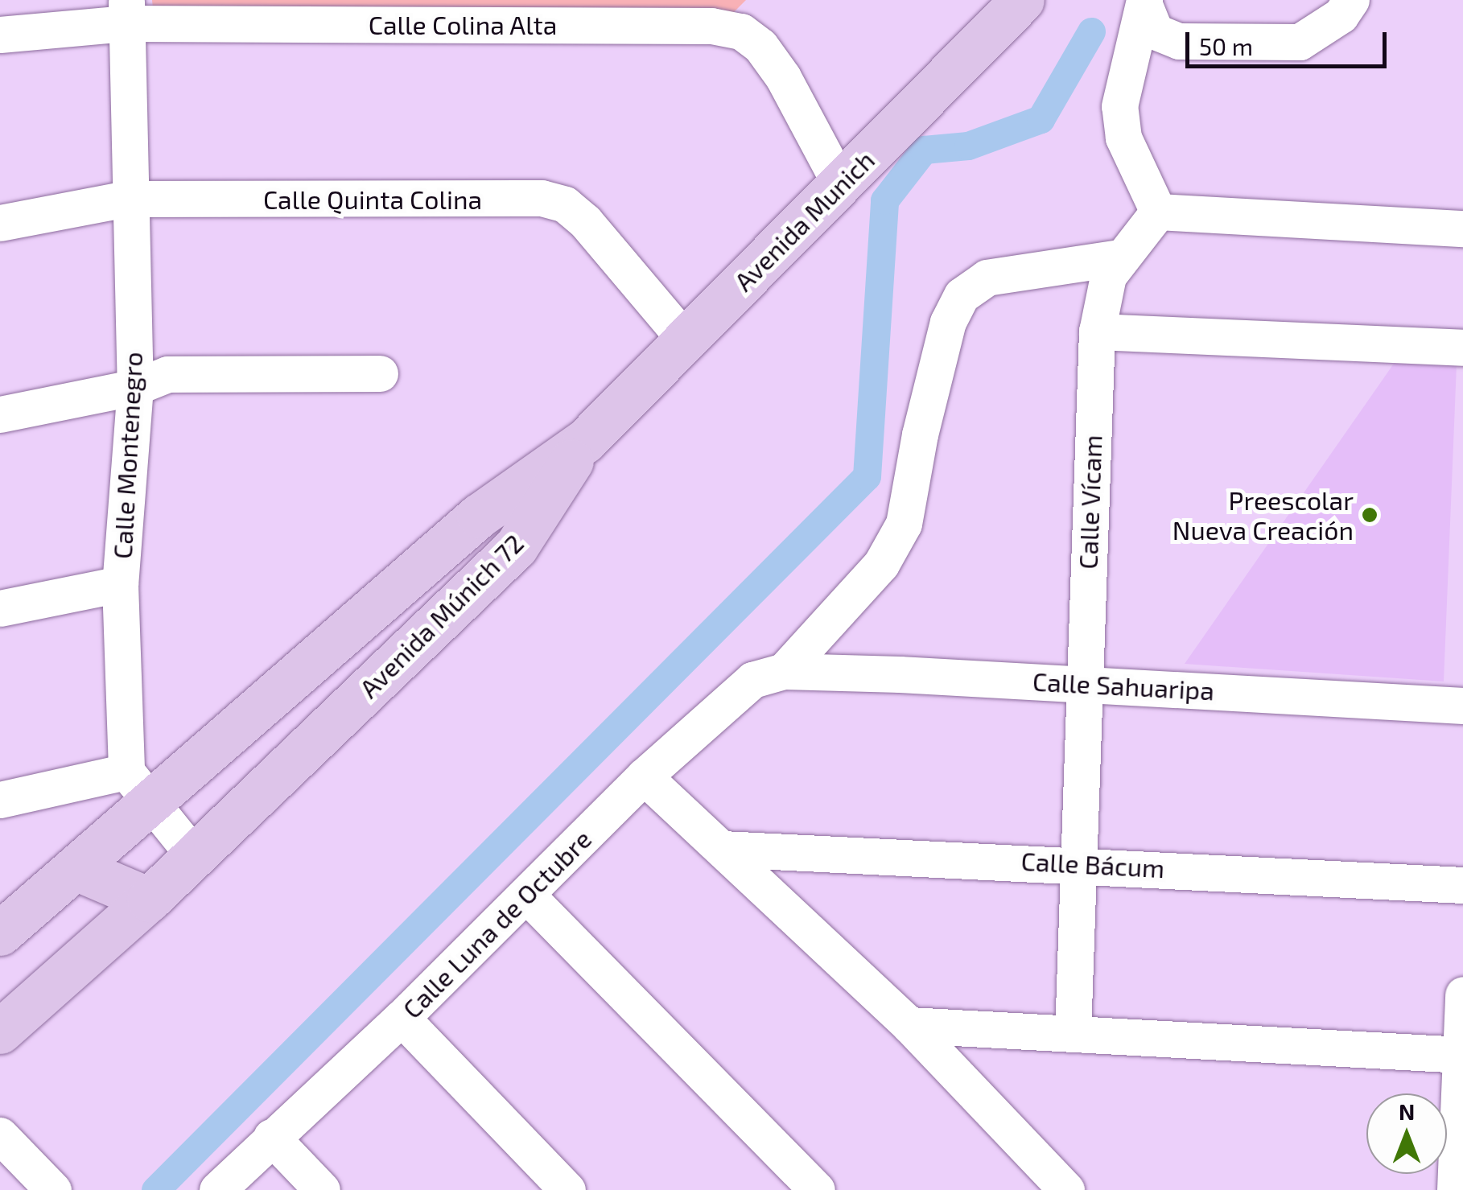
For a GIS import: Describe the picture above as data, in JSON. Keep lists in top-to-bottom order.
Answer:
{
  "streets": {
    "main road": ["Avenida Munich", "Avenida Múnich 72"],
    "street": [
      "Calle Colina Alta",
      "Calle Quinta Colina",
      "Calle Montenegro",
      "Calle Vícam",
      "Calle Sahuaripa",
      "Calle Bácum",
      "Calle Luna de Octubre"
    ]
  },
  "crossings": [
    ["Calle Colina Alta", "Avenida Munich"],
    ["Calle Colina Alta", "Calle Montenegro"],
    ["Calle Quinta Colina", "Avenida Munich"],
    ["Calle Quinta Colina", "Calle Montenegro"],
    ["Avenida Munich", "Avenida Múnich 72"],
    ["Calle Montenegro", "Avenida Múnich 72"],
    ["Calle Vícam", "Calle Sahuaripa"],
    ["Calle Vícam", "Calle Bácum"],
    ["Calle Sahuaripa", "Calle Luna de Octubre"]
  ],
  "places": ["Preescolar Nueva Creación"],
  "scale_bar": "50 m",
  "north": "top"
}
